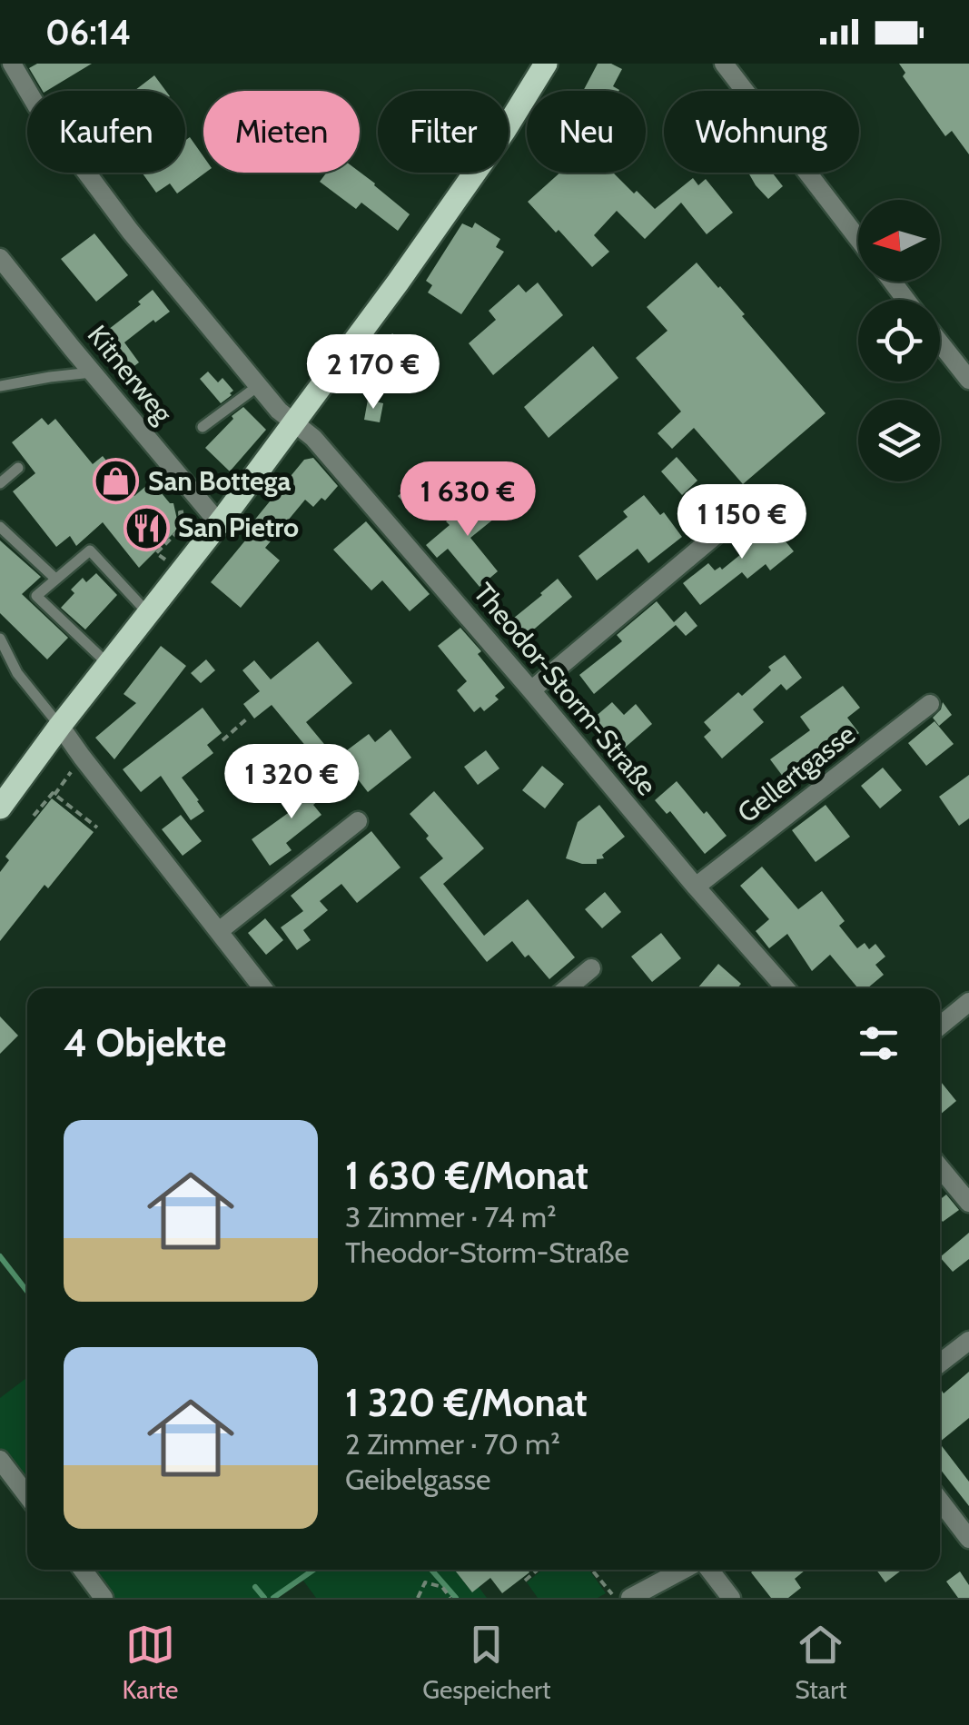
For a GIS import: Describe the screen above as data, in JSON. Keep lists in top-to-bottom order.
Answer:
{
  "streets": {
    "street": ["Kitnerweg", "Theodor-Storm-Straße", "Gellertgasse"]
  },
  "crossings": [
    ["Theodor-Storm-Straße", "Gellertgasse"]
  ],
  "places": {
    "shop": ["San Bottega"],
    "restaurant": ["San Pietro"]
  },
  "north": "left",
  "page": {
    "status": "06:14",
    "chip": [
      "Kaufen",
      "Mieten",
      "Filter",
      "Neu",
      "Wohnung"
    ],
    "price": [
      "2 170 €",
      "1 630 €",
      "1 150 €",
      "1 320 €"
    ],
    "heading": "4 Objekte",
    "list": [
      {
        "name": "1 630 €/Monat",
        "note": "3 Zimmer · 74 m² · Theodor-Storm-Straße"
      },
      {
        "name": "1 320 €/Monat",
        "note": "2 Zimmer · 70 m² · Geibelgasse"
      }
    ],
    "tabs": ["Karte", "Gespeichert", "Start"]
  }
}
